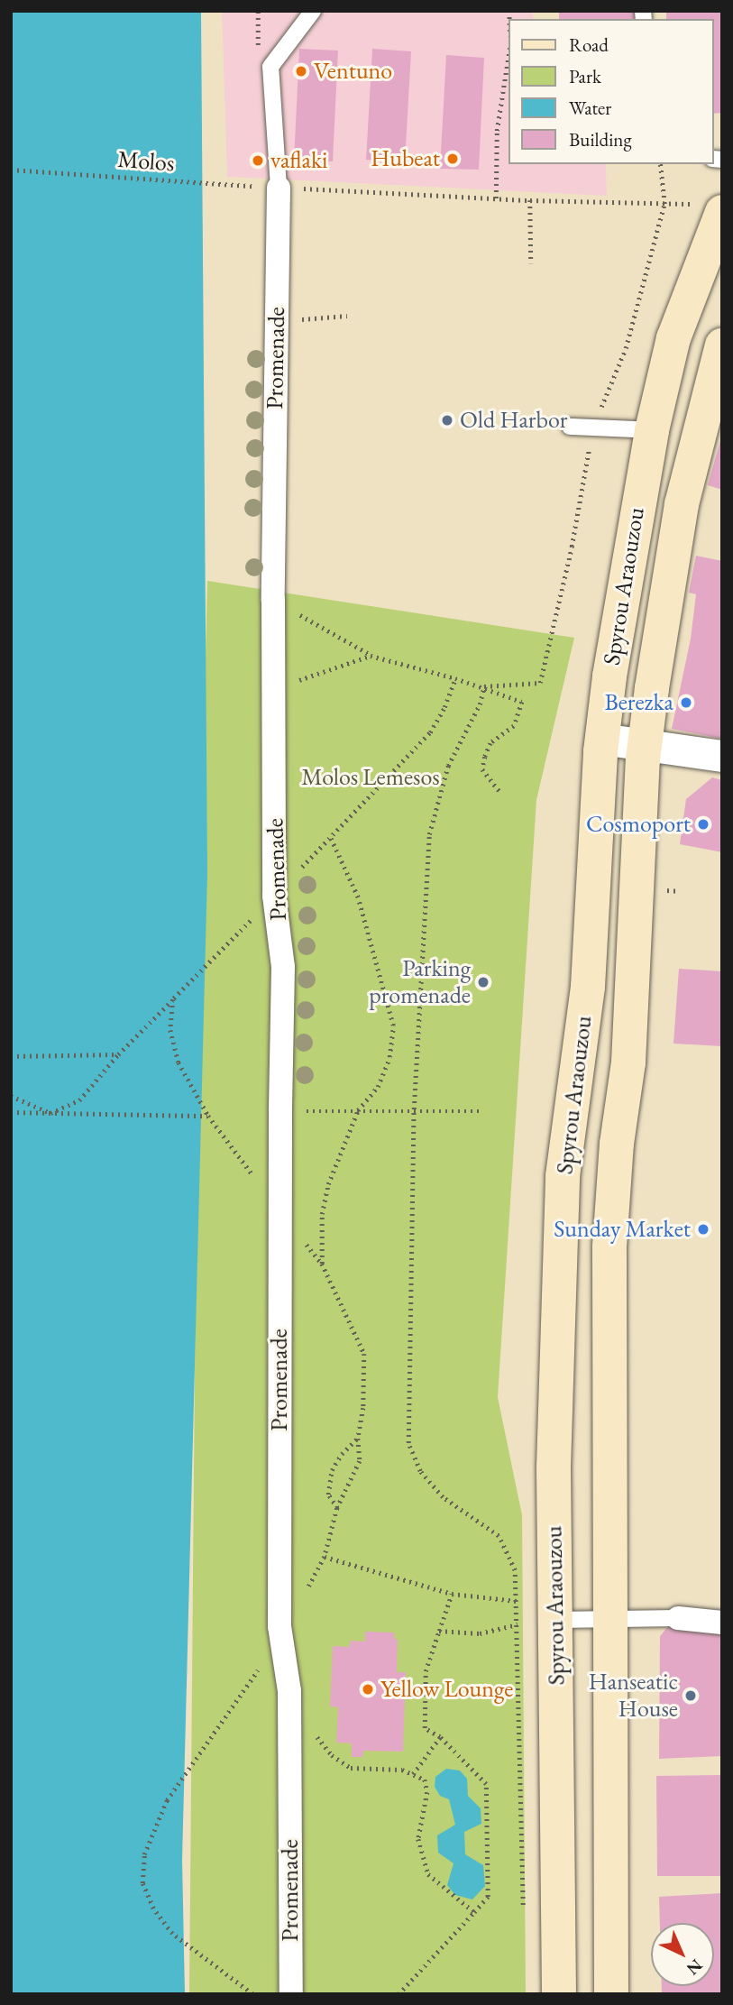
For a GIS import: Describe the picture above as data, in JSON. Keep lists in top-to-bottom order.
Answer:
{
  "streets": {
    "main road": ["Spyrou Araouzou"],
    "street": ["Promenade"],
    "path": ["Molos"]
  },
  "crossings": [
    ["Molos", "Promenade"]
  ],
  "parks": ["Molos Lemesos"],
  "places": [
    "Ventuno",
    "Hubeat",
    "vaflaki",
    "Old Harbor",
    "Berezka",
    "Cosmoport",
    "Parking promenade",
    "Sunday Market",
    "Yellow Lounge",
    "Hanseatic House"
  ],
  "legend": [
    "Road",
    "Park",
    "Water",
    "Building"
  ],
  "north": "bottom right"
}
